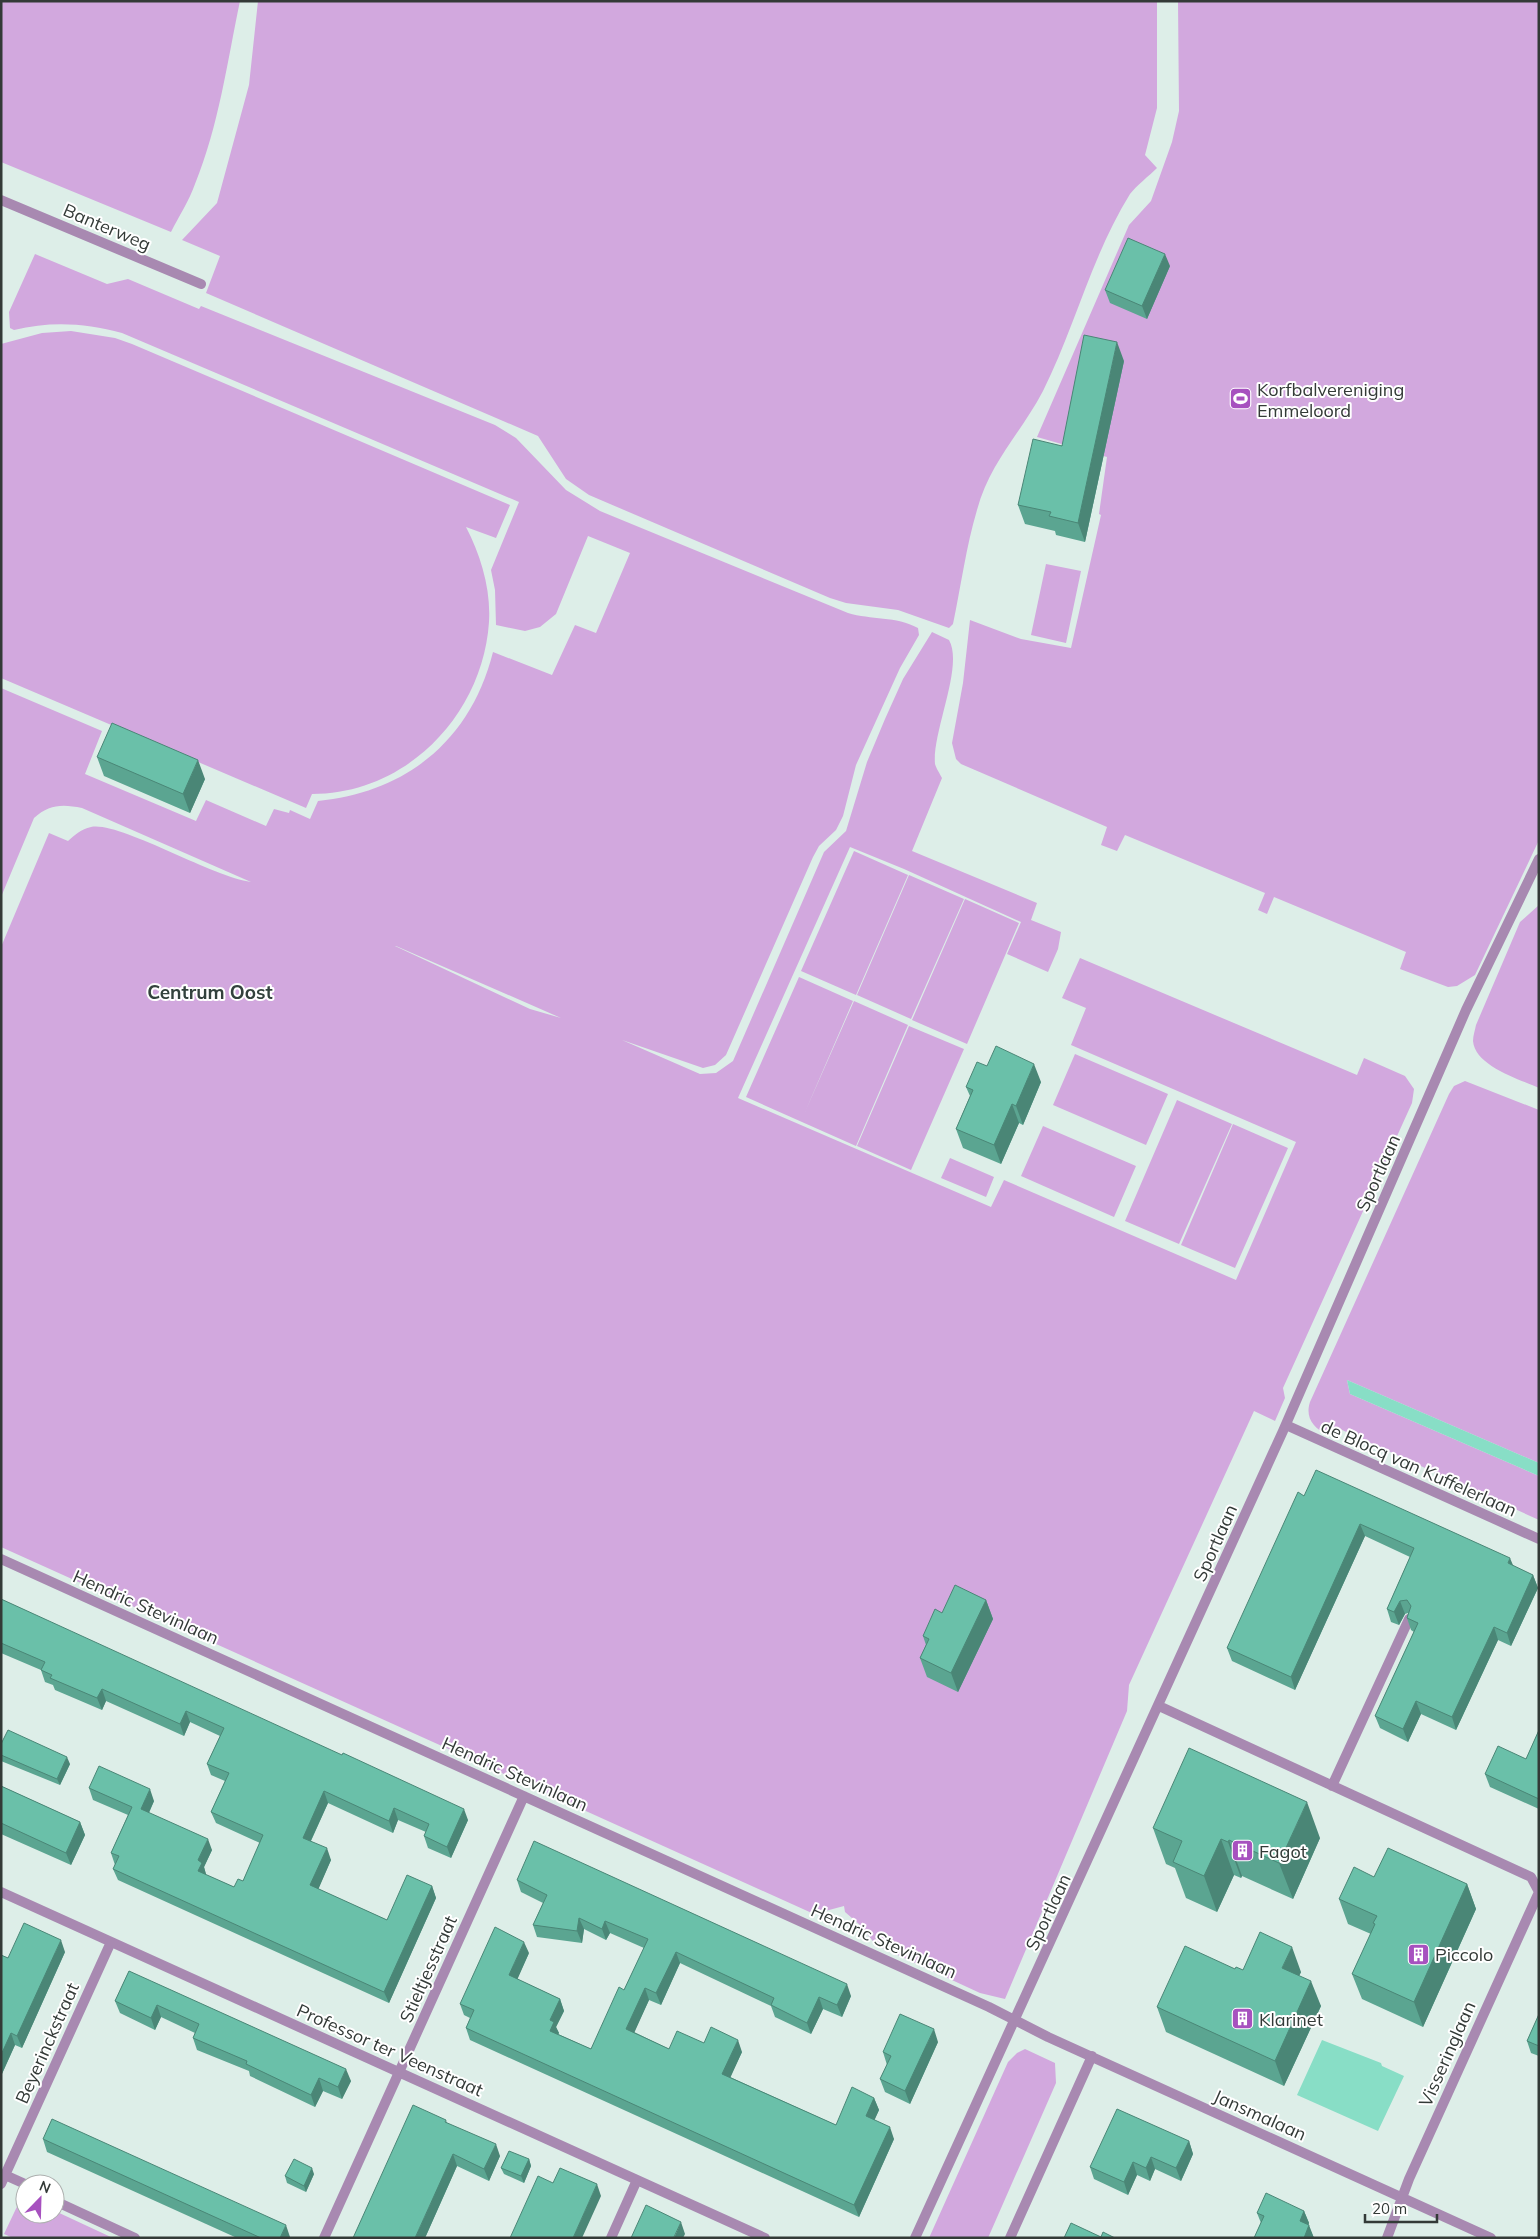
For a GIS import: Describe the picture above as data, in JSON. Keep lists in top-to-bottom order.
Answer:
{
  "streets": {
    "street": [
      "Banterweg",
      "Sportlaan",
      "de Blocq van Kuffelerlaan",
      "Hendric Stevinlaan",
      "Stieltjesstraat",
      "Beyerinckstraat",
      "Professor ter Veenstraat",
      "Visseringlaan",
      "Jansmalaan"
    ]
  },
  "crossings": [
    ["Sportlaan", "de Blocq van Kuffelerlaan"],
    ["Sportlaan", "Hendric Stevinlaan"],
    ["Sportlaan", "Visseringlaan"],
    ["Sportlaan", "Jansmalaan"],
    ["Hendric Stevinlaan", "Stieltjesstraat"],
    ["Hendric Stevinlaan", "Jansmalaan"],
    ["Stieltjesstraat", "Professor ter Veenstraat"],
    ["Beyerinckstraat", "Professor ter Veenstraat"],
    ["Visseringlaan", "Jansmalaan"]
  ],
  "districts": ["Centrum Oost"],
  "places": {
    "sports": ["Korfbalvereniging Emmeloord"],
    "building": ["Fagot", "Piccolo", "Klarinet"]
  },
  "scale_bar": "20 m",
  "north": "top right"
}
